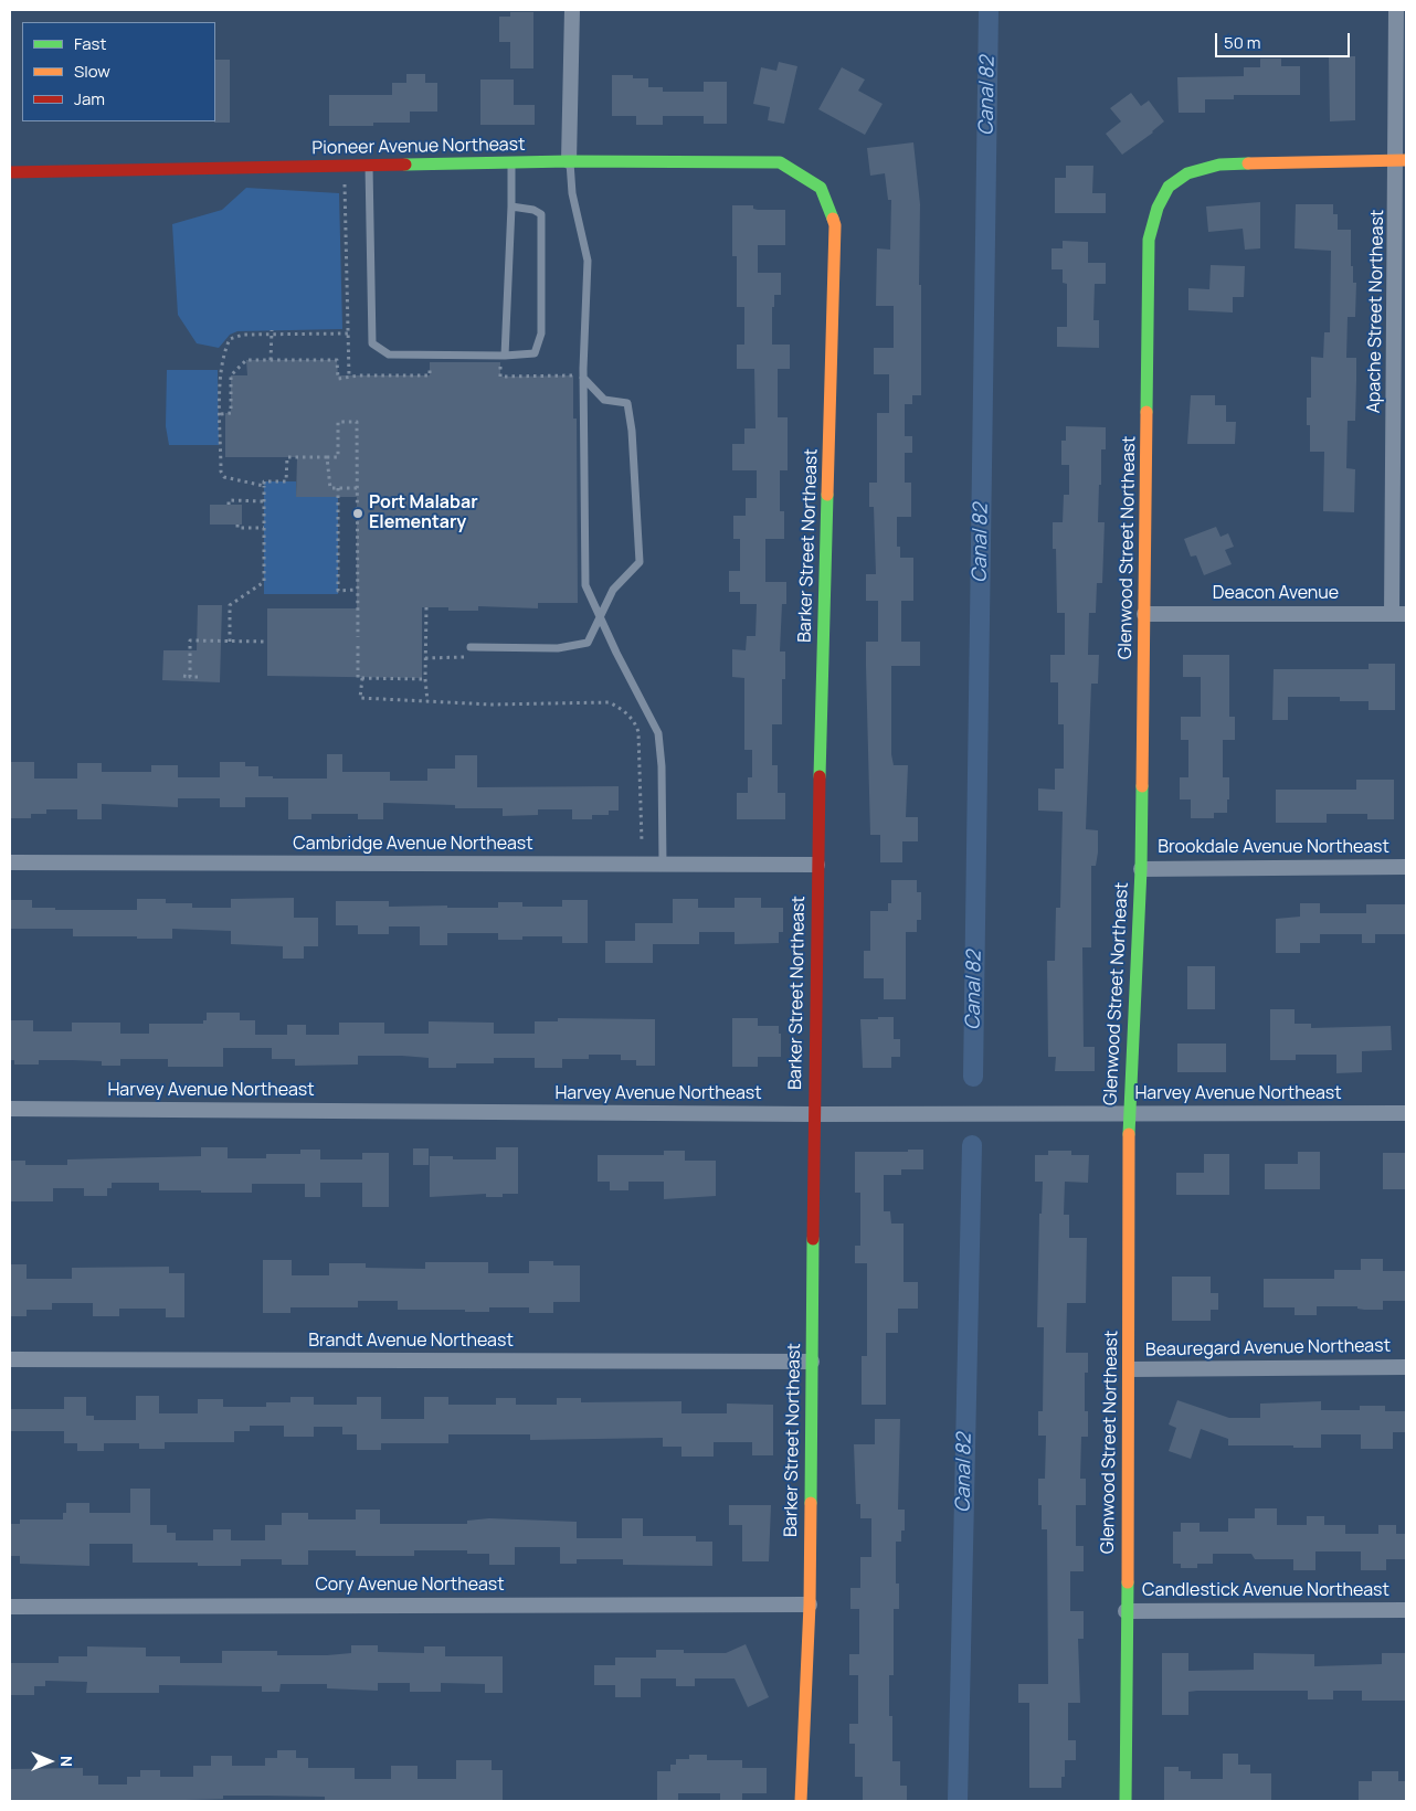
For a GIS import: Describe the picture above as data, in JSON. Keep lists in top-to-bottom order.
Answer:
{
  "streets": {
    "street": [
      "Pioneer Avenue Northeast",
      "Apache Street Northeast",
      "Barker Street Northeast",
      "Glenwood Street Northeast",
      "Deacon Avenue",
      "Cambridge Avenue Northeast",
      "Brookdale Avenue Northeast",
      "Harvey Avenue Northeast",
      "Brandt Avenue Northeast",
      "Beauregard Avenue Northeast",
      "Cory Avenue Northeast",
      "Candlestick Avenue Northeast"
    ]
  },
  "crossings": [
    ["Pioneer Avenue Northeast", "Barker Street Northeast"],
    ["Apache Street Northeast", "Glenwood Street Northeast"],
    ["Apache Street Northeast", "Deacon Avenue"],
    ["Barker Street Northeast", "Cambridge Avenue Northeast"],
    ["Barker Street Northeast", "Harvey Avenue Northeast"],
    ["Barker Street Northeast", "Brandt Avenue Northeast"],
    ["Barker Street Northeast", "Cory Avenue Northeast"],
    ["Glenwood Street Northeast", "Deacon Avenue"],
    ["Glenwood Street Northeast", "Brookdale Avenue Northeast"],
    ["Glenwood Street Northeast", "Harvey Avenue Northeast"],
    ["Glenwood Street Northeast", "Beauregard Avenue Northeast"],
    ["Glenwood Street Northeast", "Candlestick Avenue Northeast"]
  ],
  "water": ["Canal 82"],
  "places": ["Port Malabar Elementary"],
  "legend": ["Fast", "Slow", "Jam"],
  "scale_bar": "50 m",
  "north": "right"
}
